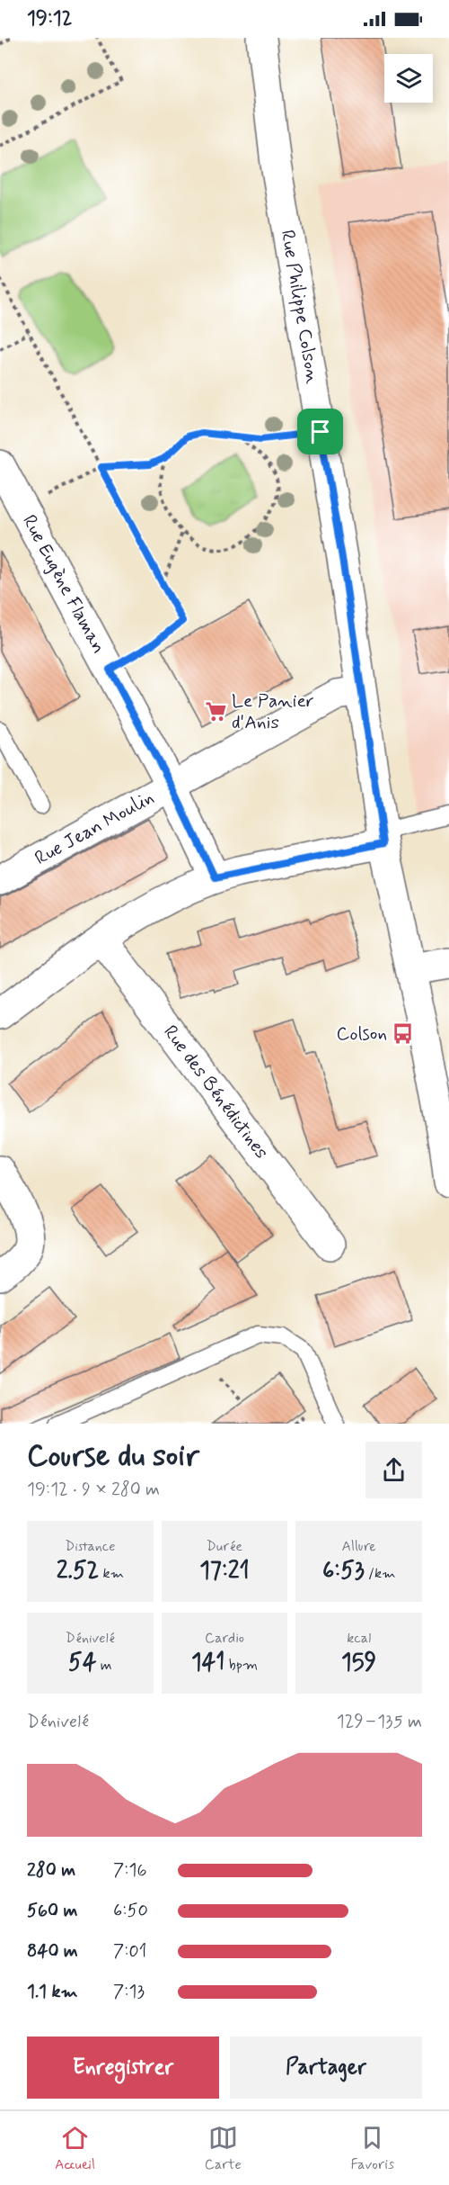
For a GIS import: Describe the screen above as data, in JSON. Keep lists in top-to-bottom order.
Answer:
{
  "streets": {
    "street": [
      "Rue Philippe Colson",
      "Rue Eugène Flaman",
      "Rue Jean Moulin",
      "Rue des Bénédictines"
    ]
  },
  "crossings": [
    ["Rue Philippe Colson", "Rue Jean Moulin"],
    ["Rue Eugène Flaman", "Rue Jean Moulin"]
  ],
  "places": {
    "supermarket": ["Le Panier d'Anis"],
    "bus stop": ["Colson"]
  },
  "page": {
    "status": "19:12",
    "heading": ["Course du soir", "19:12 · 9 × 280 m"],
    "stats": [
      ["Distance", "2.52 km"],
      ["Durée", "17:21"],
      ["Allure", "6:53 /km"],
      ["Dénivelé", "54 m"],
      ["Cardio", "141 bpm"],
      ["kcal", "159"]
    ],
    "chart": ["Dénivelé", "129–135 m"],
    "list": [
      {
        "name": "280 m",
        "note": "7:16"
      },
      {
        "name": "560 m",
        "note": "6:50"
      },
      {
        "name": "840 m",
        "note": "7:01"
      },
      {
        "name": "1.1 km",
        "note": "7:13"
      }
    ],
    "buttons": ["Enregistrer", "Partager"],
    "tabs": ["Accueil", "Carte", "Favoris"]
  }
}
